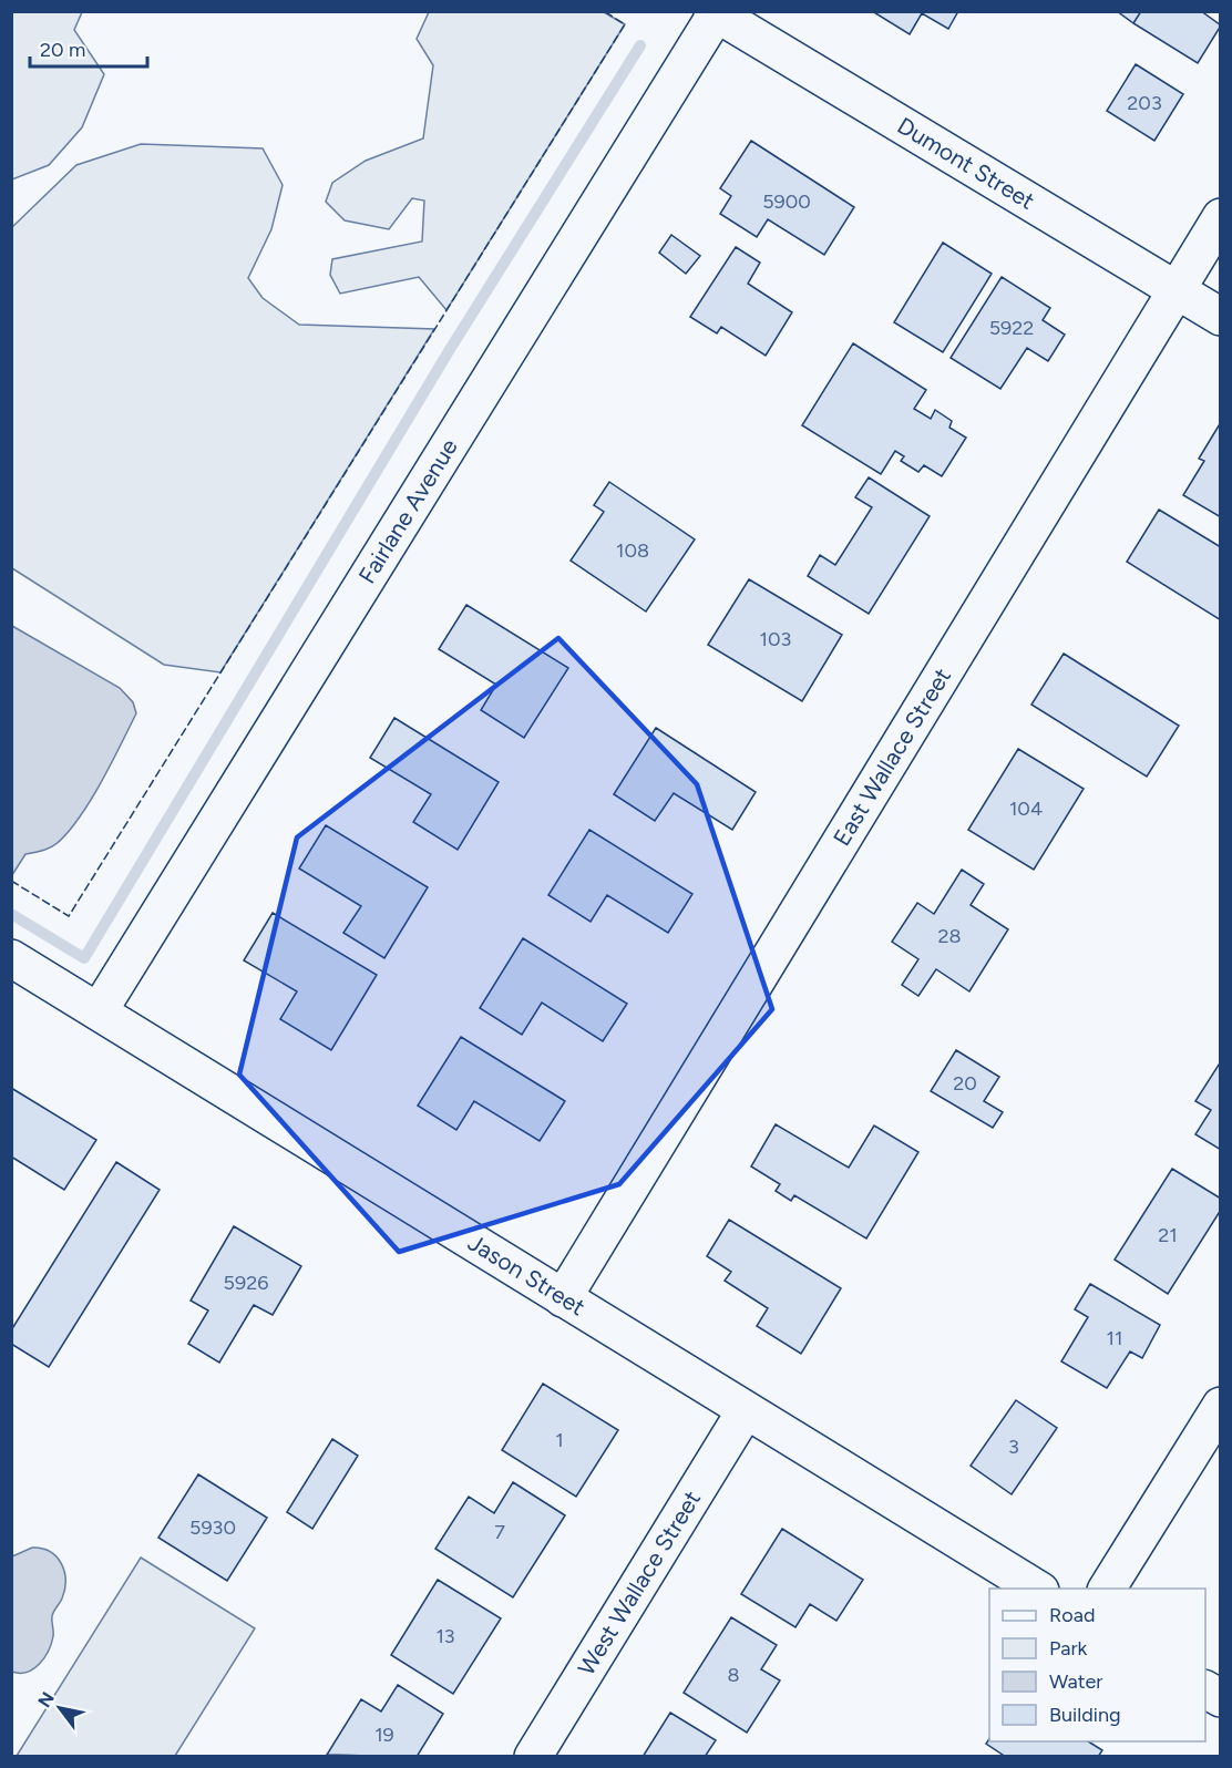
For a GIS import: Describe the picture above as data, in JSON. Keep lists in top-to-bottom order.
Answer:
{
  "streets": {
    "street": [
      "Dumont Street",
      "Fairlane Avenue",
      "East Wallace Street",
      "Jason Street",
      "West Wallace Street"
    ]
  },
  "crossings": [
    ["Dumont Street", "Fairlane Avenue"],
    ["Dumont Street", "East Wallace Street"],
    ["Fairlane Avenue", "Jason Street"],
    ["East Wallace Street", "Jason Street"],
    ["Jason Street", "West Wallace Street"]
  ],
  "house_numbers": [
    "203",
    "5900",
    "5922",
    "108",
    "103",
    "104",
    "28",
    "20",
    "21",
    "5926",
    "11",
    "1",
    "3",
    "5930",
    "7",
    "13",
    "8",
    "19"
  ],
  "legend": [
    "Road",
    "Park",
    "Water",
    "Building"
  ],
  "scale_bar": "20 m",
  "north": "top left"
}
